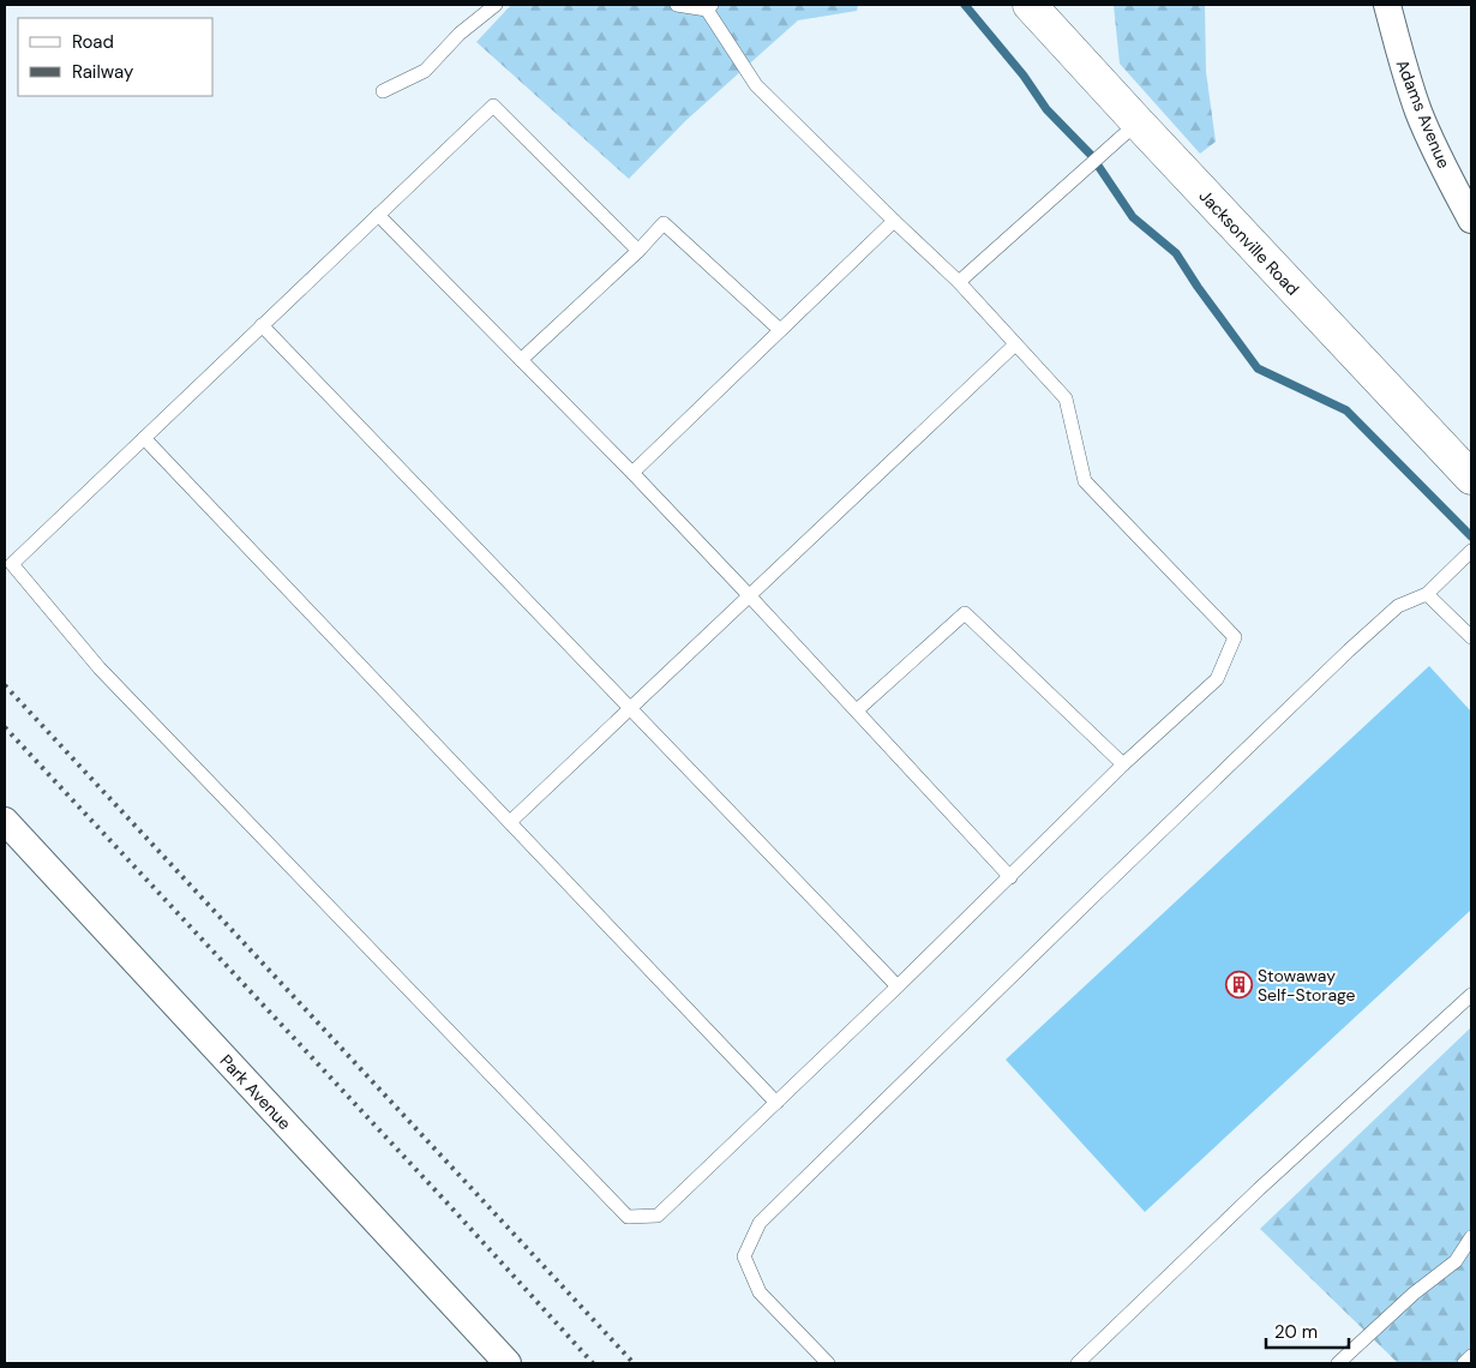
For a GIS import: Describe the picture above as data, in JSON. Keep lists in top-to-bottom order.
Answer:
{
  "streets": {
    "main road": ["Jacksonville Road"],
    "street": ["Adams Avenue", "Park Avenue"]
  },
  "places": {
    "building": ["Stowaway Self-Storage"]
  },
  "legend": ["Road", "Railway"],
  "scale_bar": "20 m"
}
